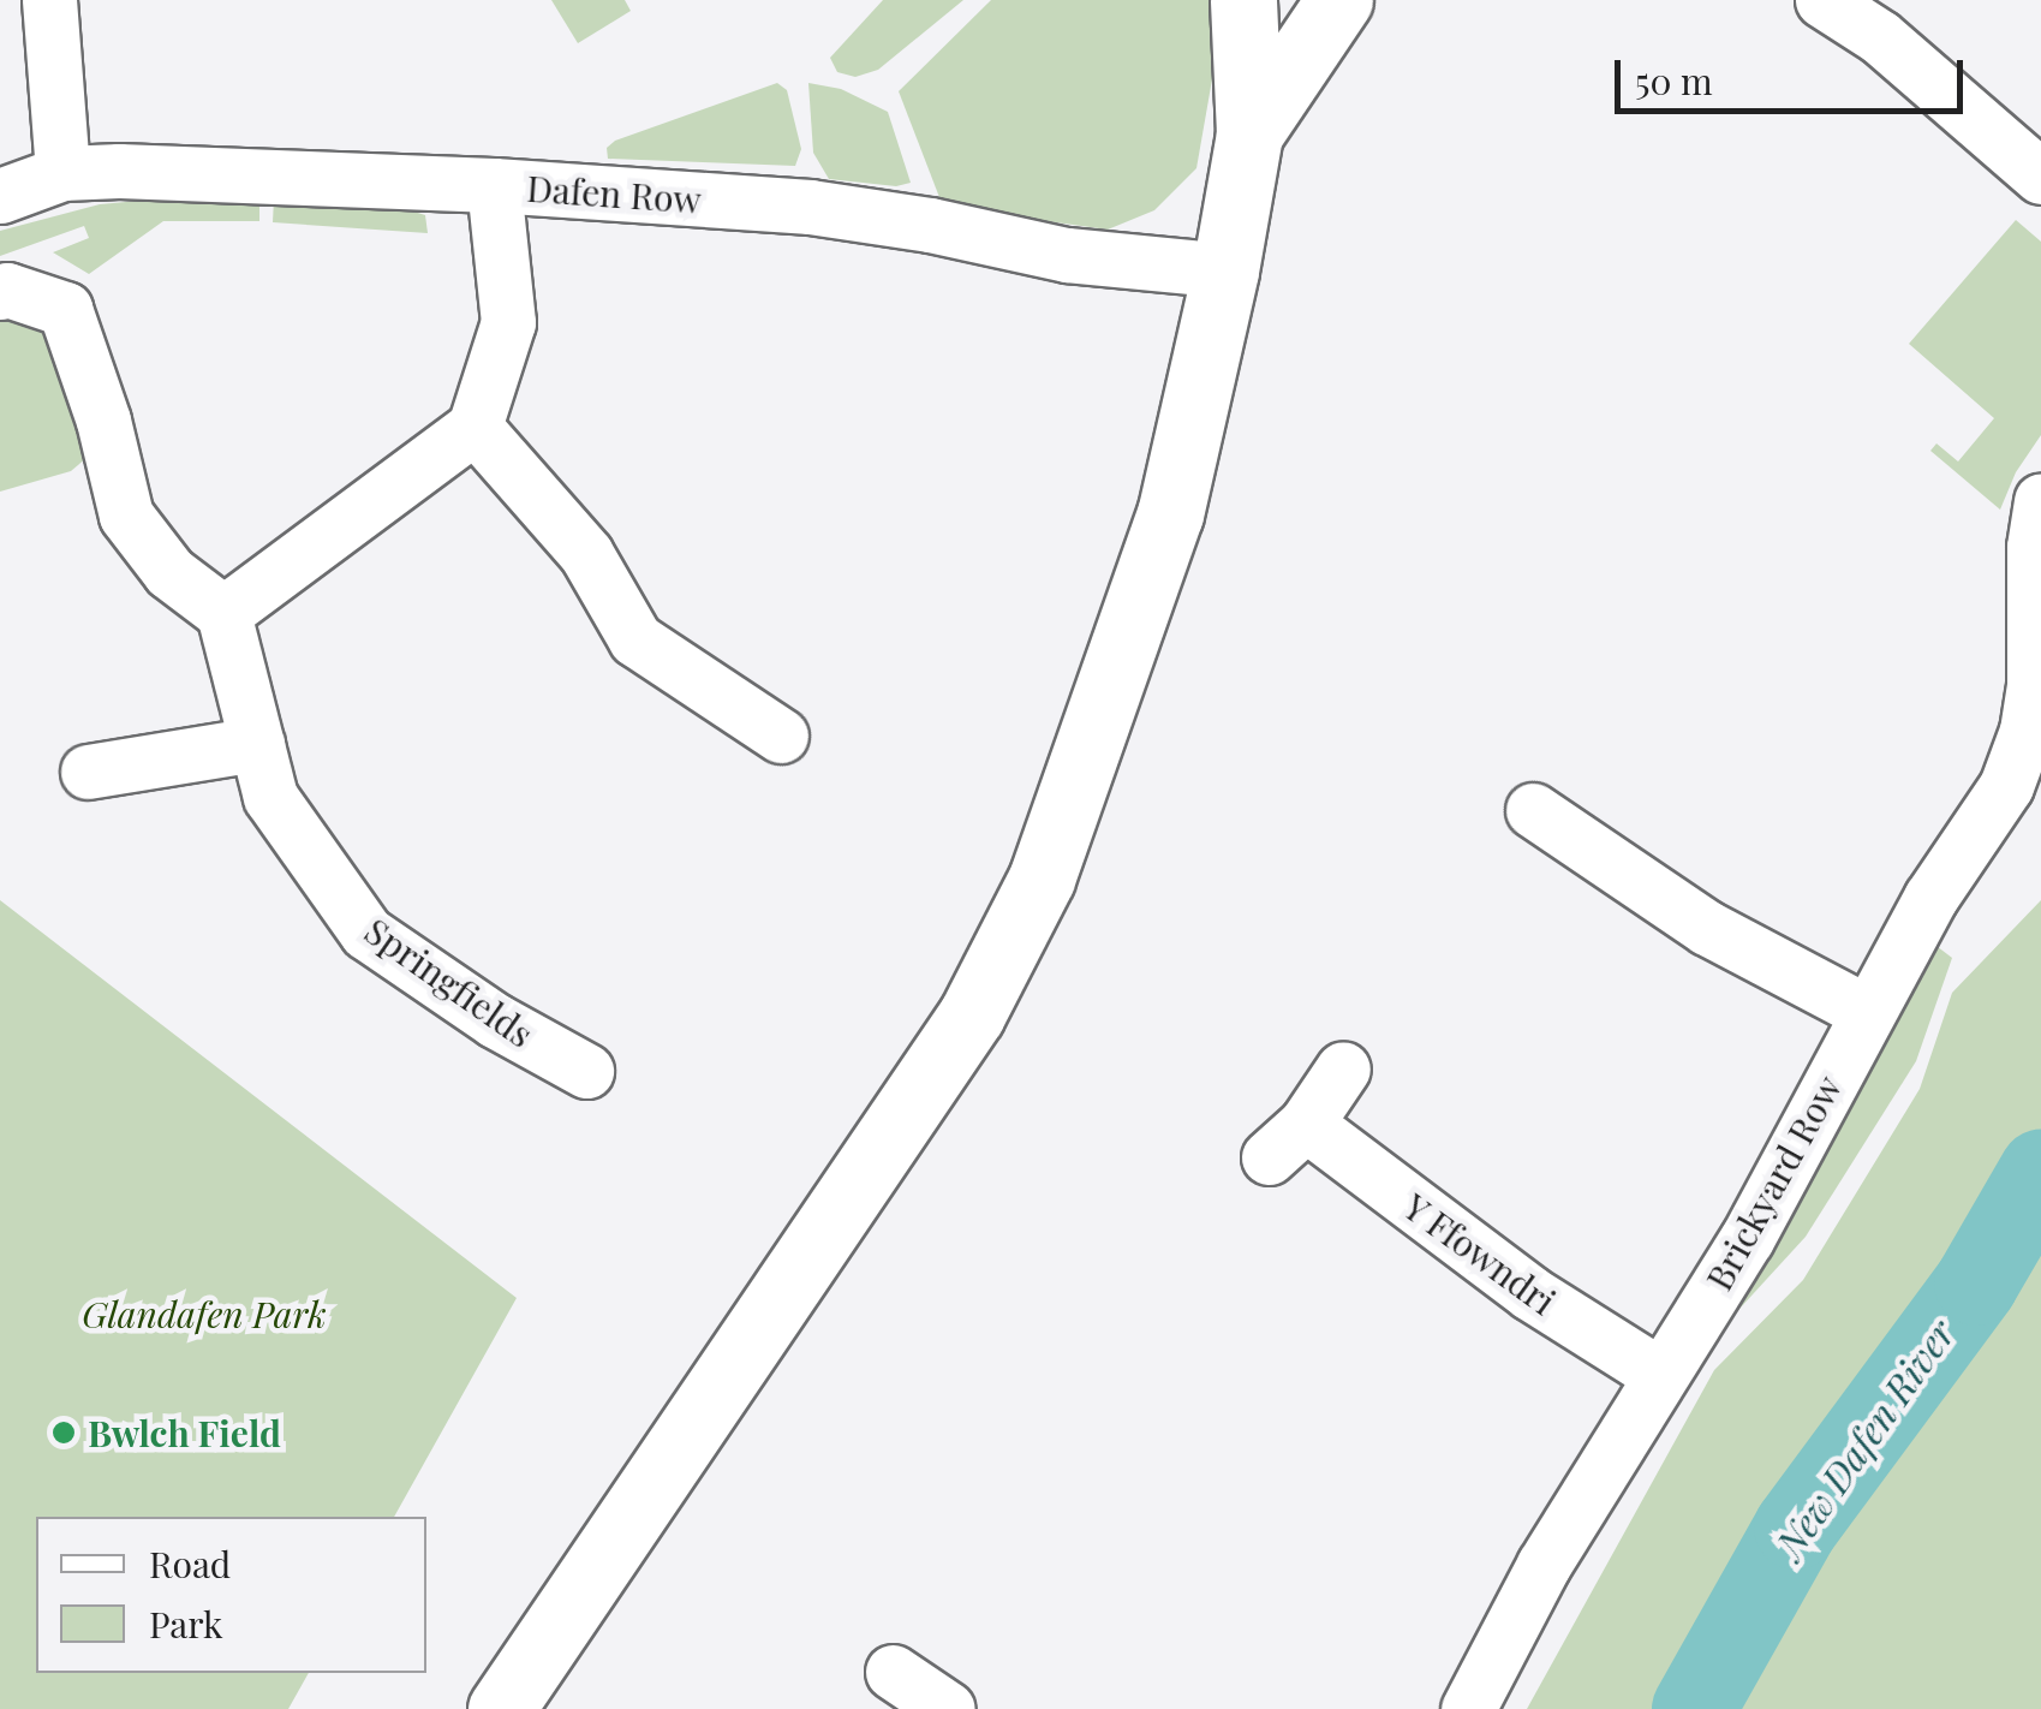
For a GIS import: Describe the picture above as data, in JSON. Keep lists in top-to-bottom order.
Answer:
{
  "streets": {
    "street": [
      "Dafen Row",
      "Springfields",
      "Brickyard Row",
      "Y Ffowndri"
    ]
  },
  "crossings": [
    ["Brickyard Row", "Y Ffowndri"]
  ],
  "water": ["New Dafen River"],
  "parks": ["Glandafen Park"],
  "places": ["Bwlch Field"],
  "legend": ["Road", "Park"],
  "scale_bar": "50 m"
}
